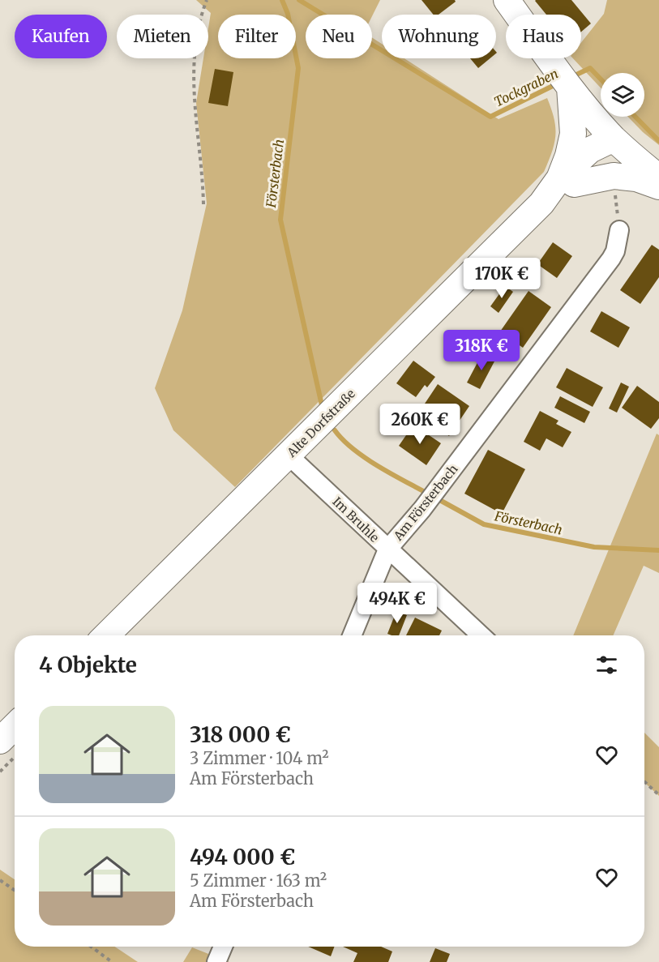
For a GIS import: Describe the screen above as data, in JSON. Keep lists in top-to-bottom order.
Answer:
{
  "streets": {
    "street": ["Alte Dorfstraße", "Am Försterbach", "Im Bruhle"]
  },
  "crossings": [
    ["Alte Dorfstraße", "Im Bruhle"],
    ["Am Försterbach", "Im Bruhle"]
  ],
  "water": ["Tockgraben", "Försterbach"],
  "page": {
    "chip": [
      "Kaufen",
      "Mieten",
      "Filter",
      "Neu",
      "Wohnung",
      "Haus"
    ],
    "price": [
      "170K €",
      "318K €",
      "260K €",
      "494K €"
    ],
    "heading": "4 Objekte",
    "list": [
      {
        "name": "318 000 €",
        "note": "3 Zimmer · 104 m² · Am Försterbach"
      },
      {
        "name": "494 000 €",
        "note": "5 Zimmer · 163 m² · Am Försterbach"
      }
    ]
  }
}
